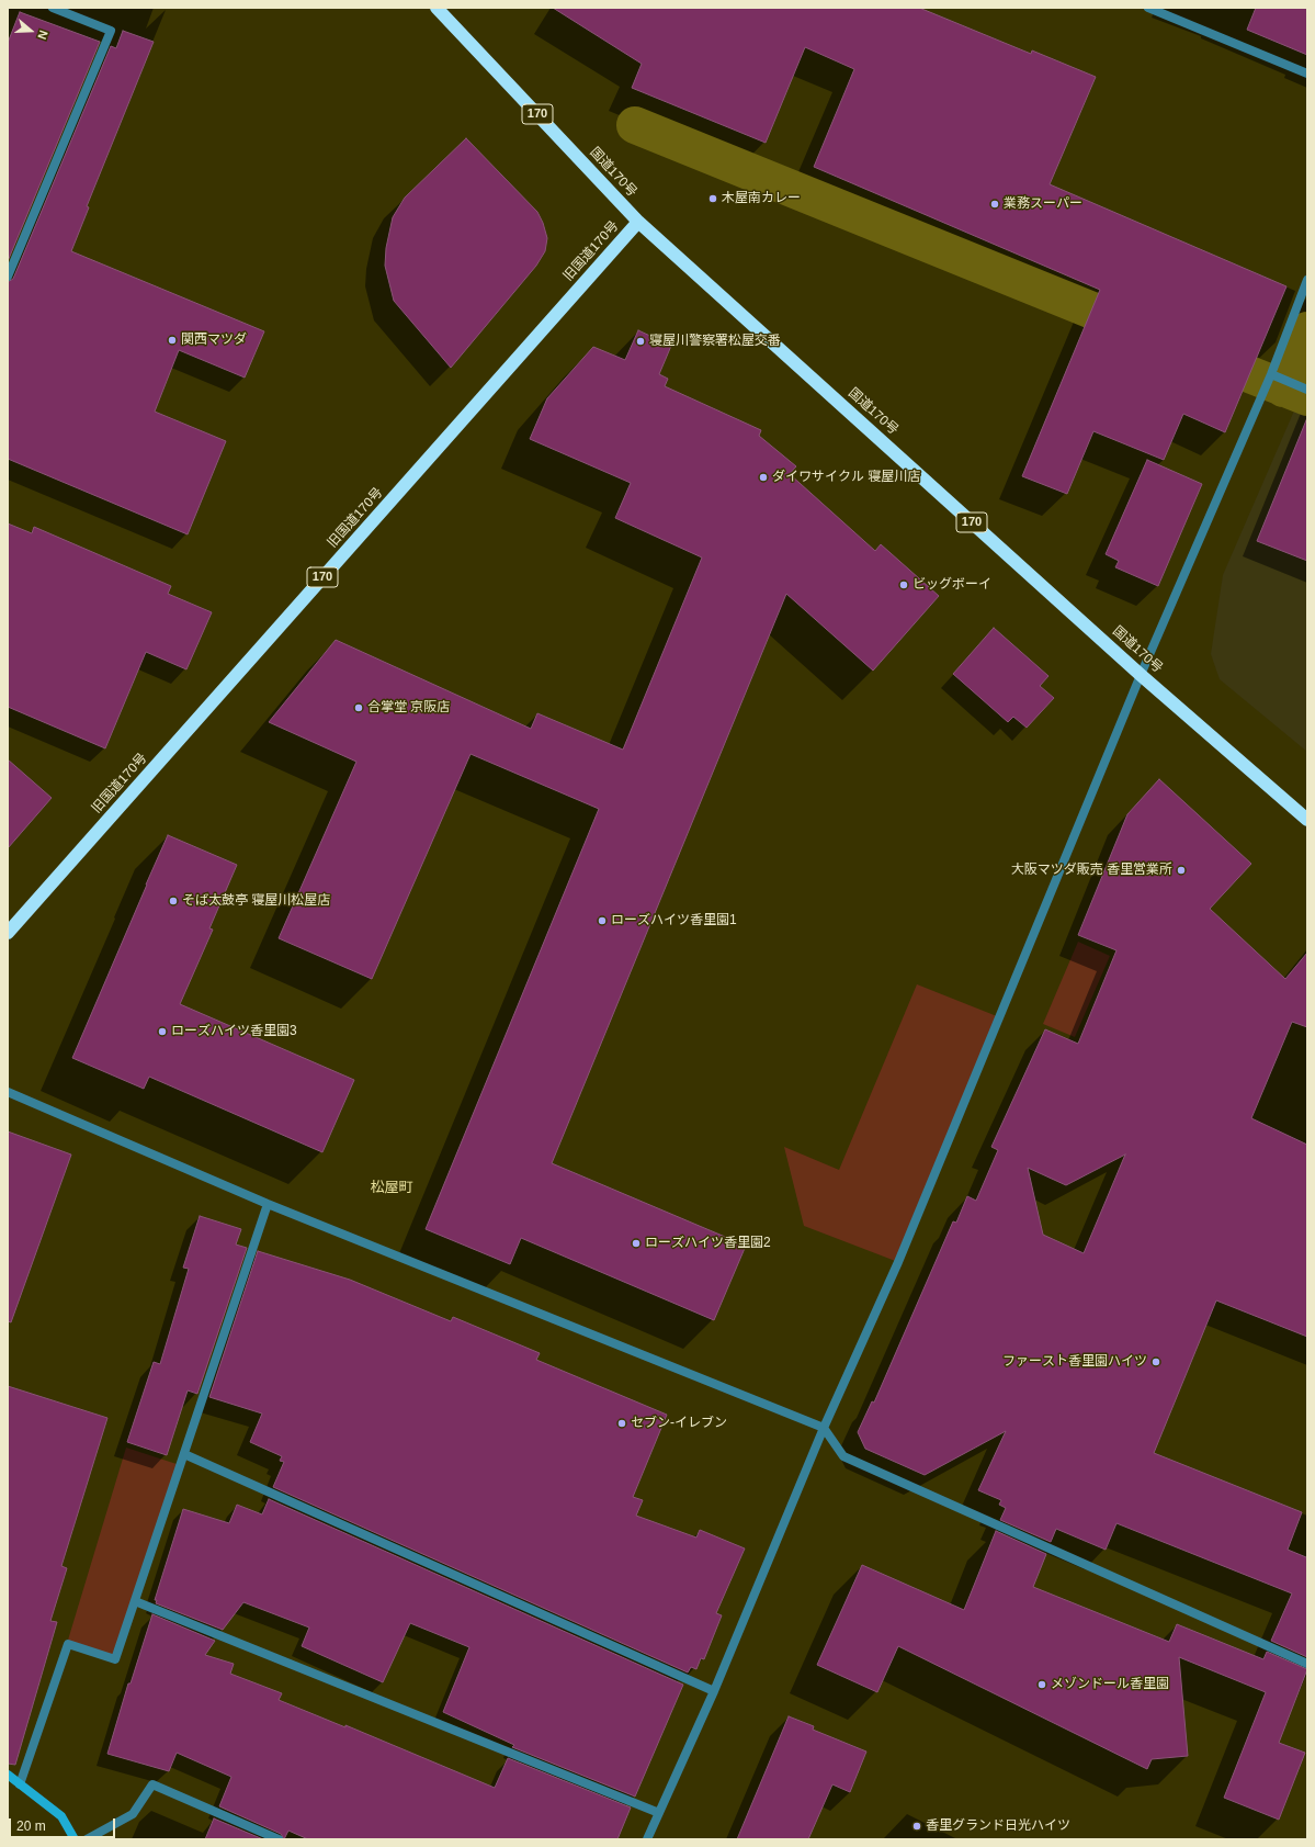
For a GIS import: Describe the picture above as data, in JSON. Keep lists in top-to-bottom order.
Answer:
{
  "streets": {
    "highway": ["170", "国道170号", "旧国道170号"]
  },
  "crossings": [
    ["国道170号", "旧国道170号"]
  ],
  "districts": ["松屋町"],
  "places": [
    "木屋南カレー",
    "業務スーパー",
    "関西マツダ",
    "寝屋川警察署松屋交番",
    "ダイワサイクル 寝屋川店",
    "ビッグボーイ",
    "合掌堂 京阪店",
    "大阪マツダ販売 香里営業所",
    "そば太鼓亭 寝屋川松屋店",
    "ローズハイツ香里園1",
    "ローズハイツ香里園3",
    "ローズハイツ香里園2",
    "ファースト香里園ハイツ",
    "セブン-イレブン",
    "メゾンドール香里園",
    "香里グランド日光ハイツ"
  ],
  "scale_bar": "20 m",
  "north": "right"
}
